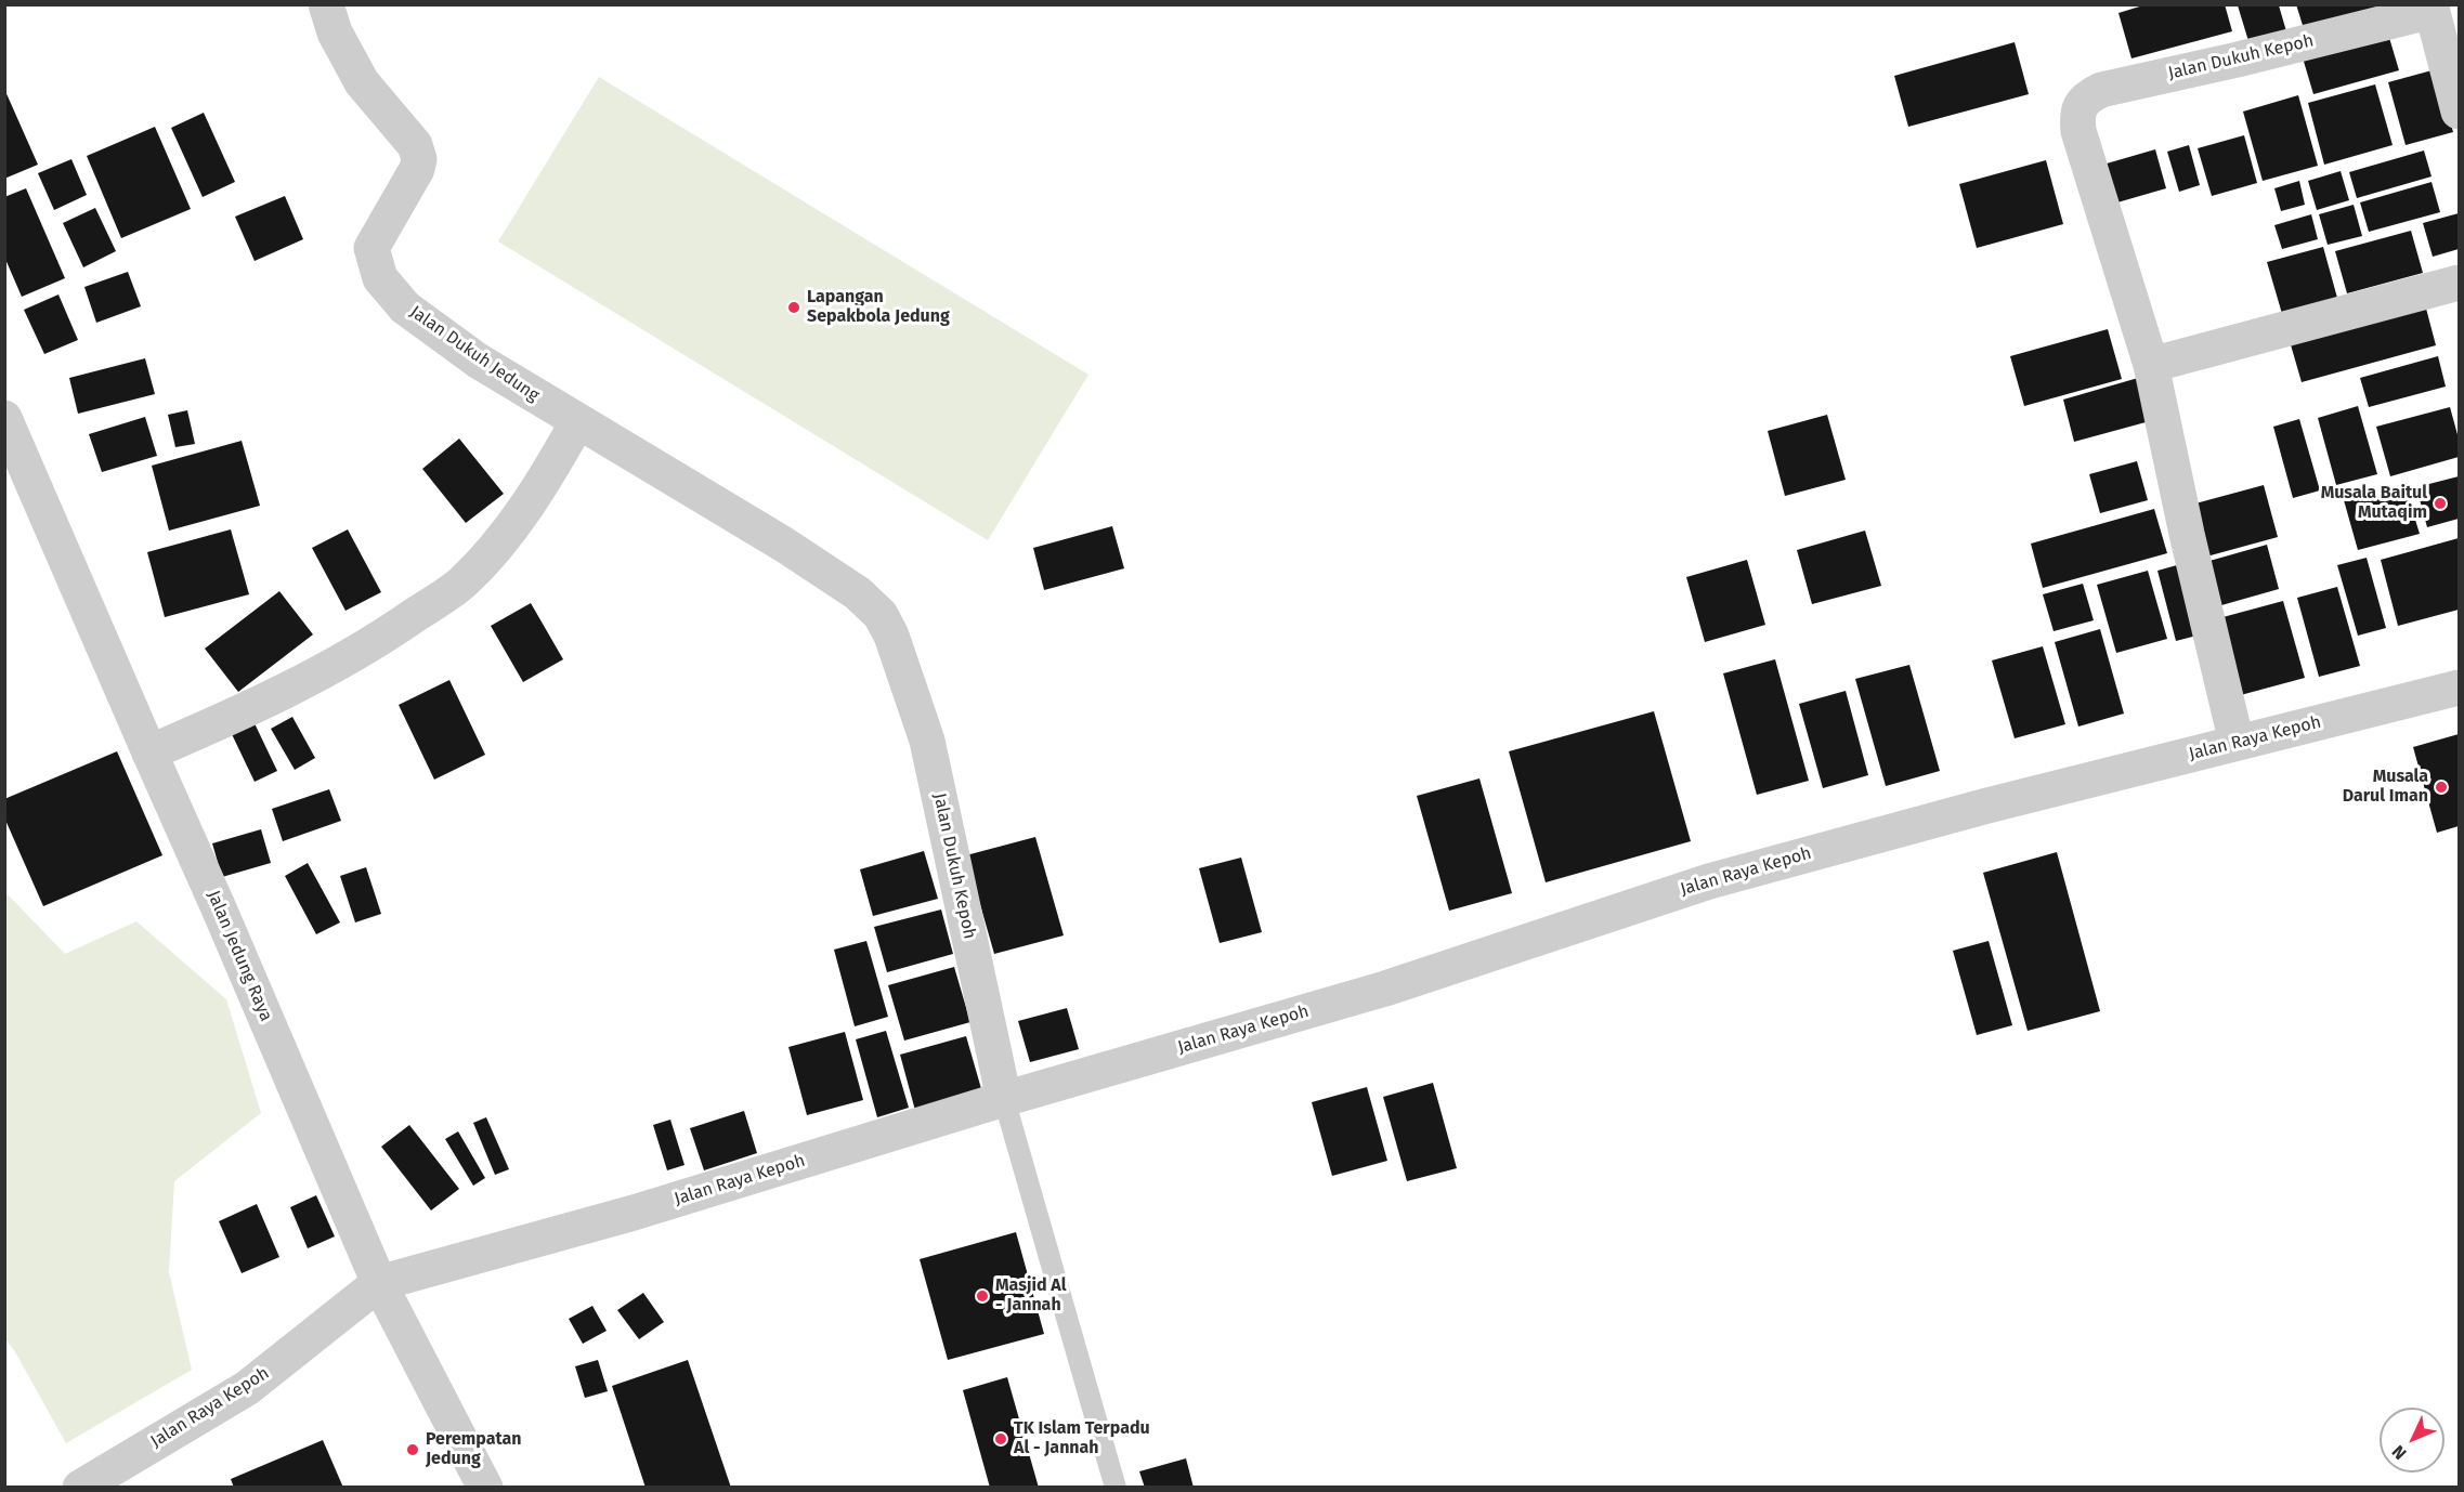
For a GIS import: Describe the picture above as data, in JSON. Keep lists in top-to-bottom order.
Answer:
{
  "streets": {
    "street": [
      "Jalan Dukuh Kepoh",
      "Jalan Dukuh Jedung",
      "Jalan Raya Kepoh",
      "Jalan Jedung Raya"
    ]
  },
  "crossings": [
    ["Jalan Dukuh Kepoh", "Jalan Dukuh Jedung"],
    ["Jalan Dukuh Kepoh", "Jalan Raya Kepoh"],
    ["Jalan Raya Kepoh", "Jalan Jedung Raya"]
  ],
  "places": [
    "Lapangan Sepakbola Jedung",
    "Musala Baitul Mutaqim",
    "Musala Darul Iman",
    "Masjid Al - Jannah",
    "TK Islam Terpadu Al - Jannah",
    "Perempatan Jedung"
  ],
  "north": "bottom left"
}
